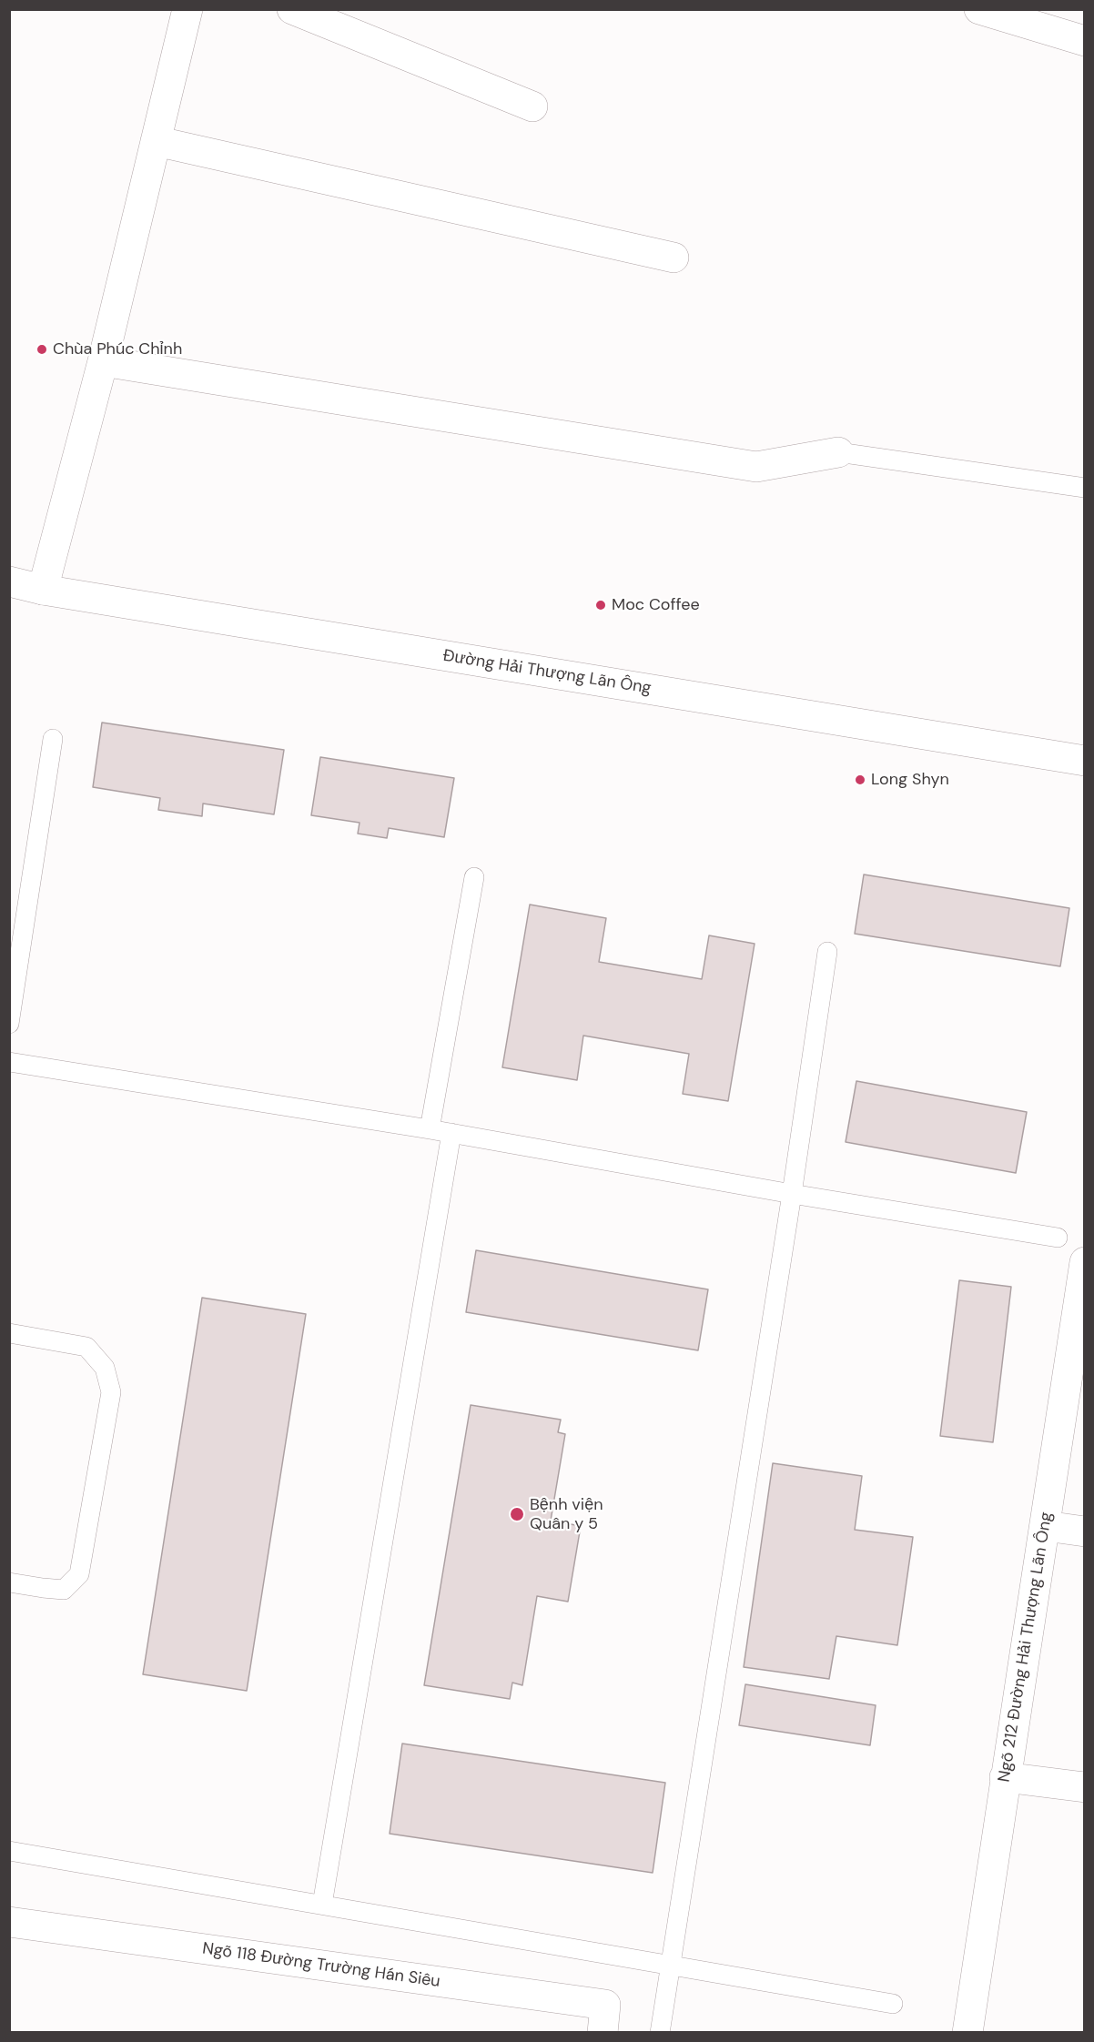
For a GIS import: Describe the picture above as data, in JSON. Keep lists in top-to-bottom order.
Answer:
{
  "streets": {
    "street": ["Đường Hải Thượng Lãn Ông", "Ngõ 212 Đường Hải Thượng Lãn Ông", "Ngõ 118 Đường Trường Hán Siêu"]
  },
  "places": [
    "Chùa Phúc Chỉnh",
    "Moc Coffee",
    "Long Shyn",
    "Bệnh viện Quân y 5"
  ]
}
